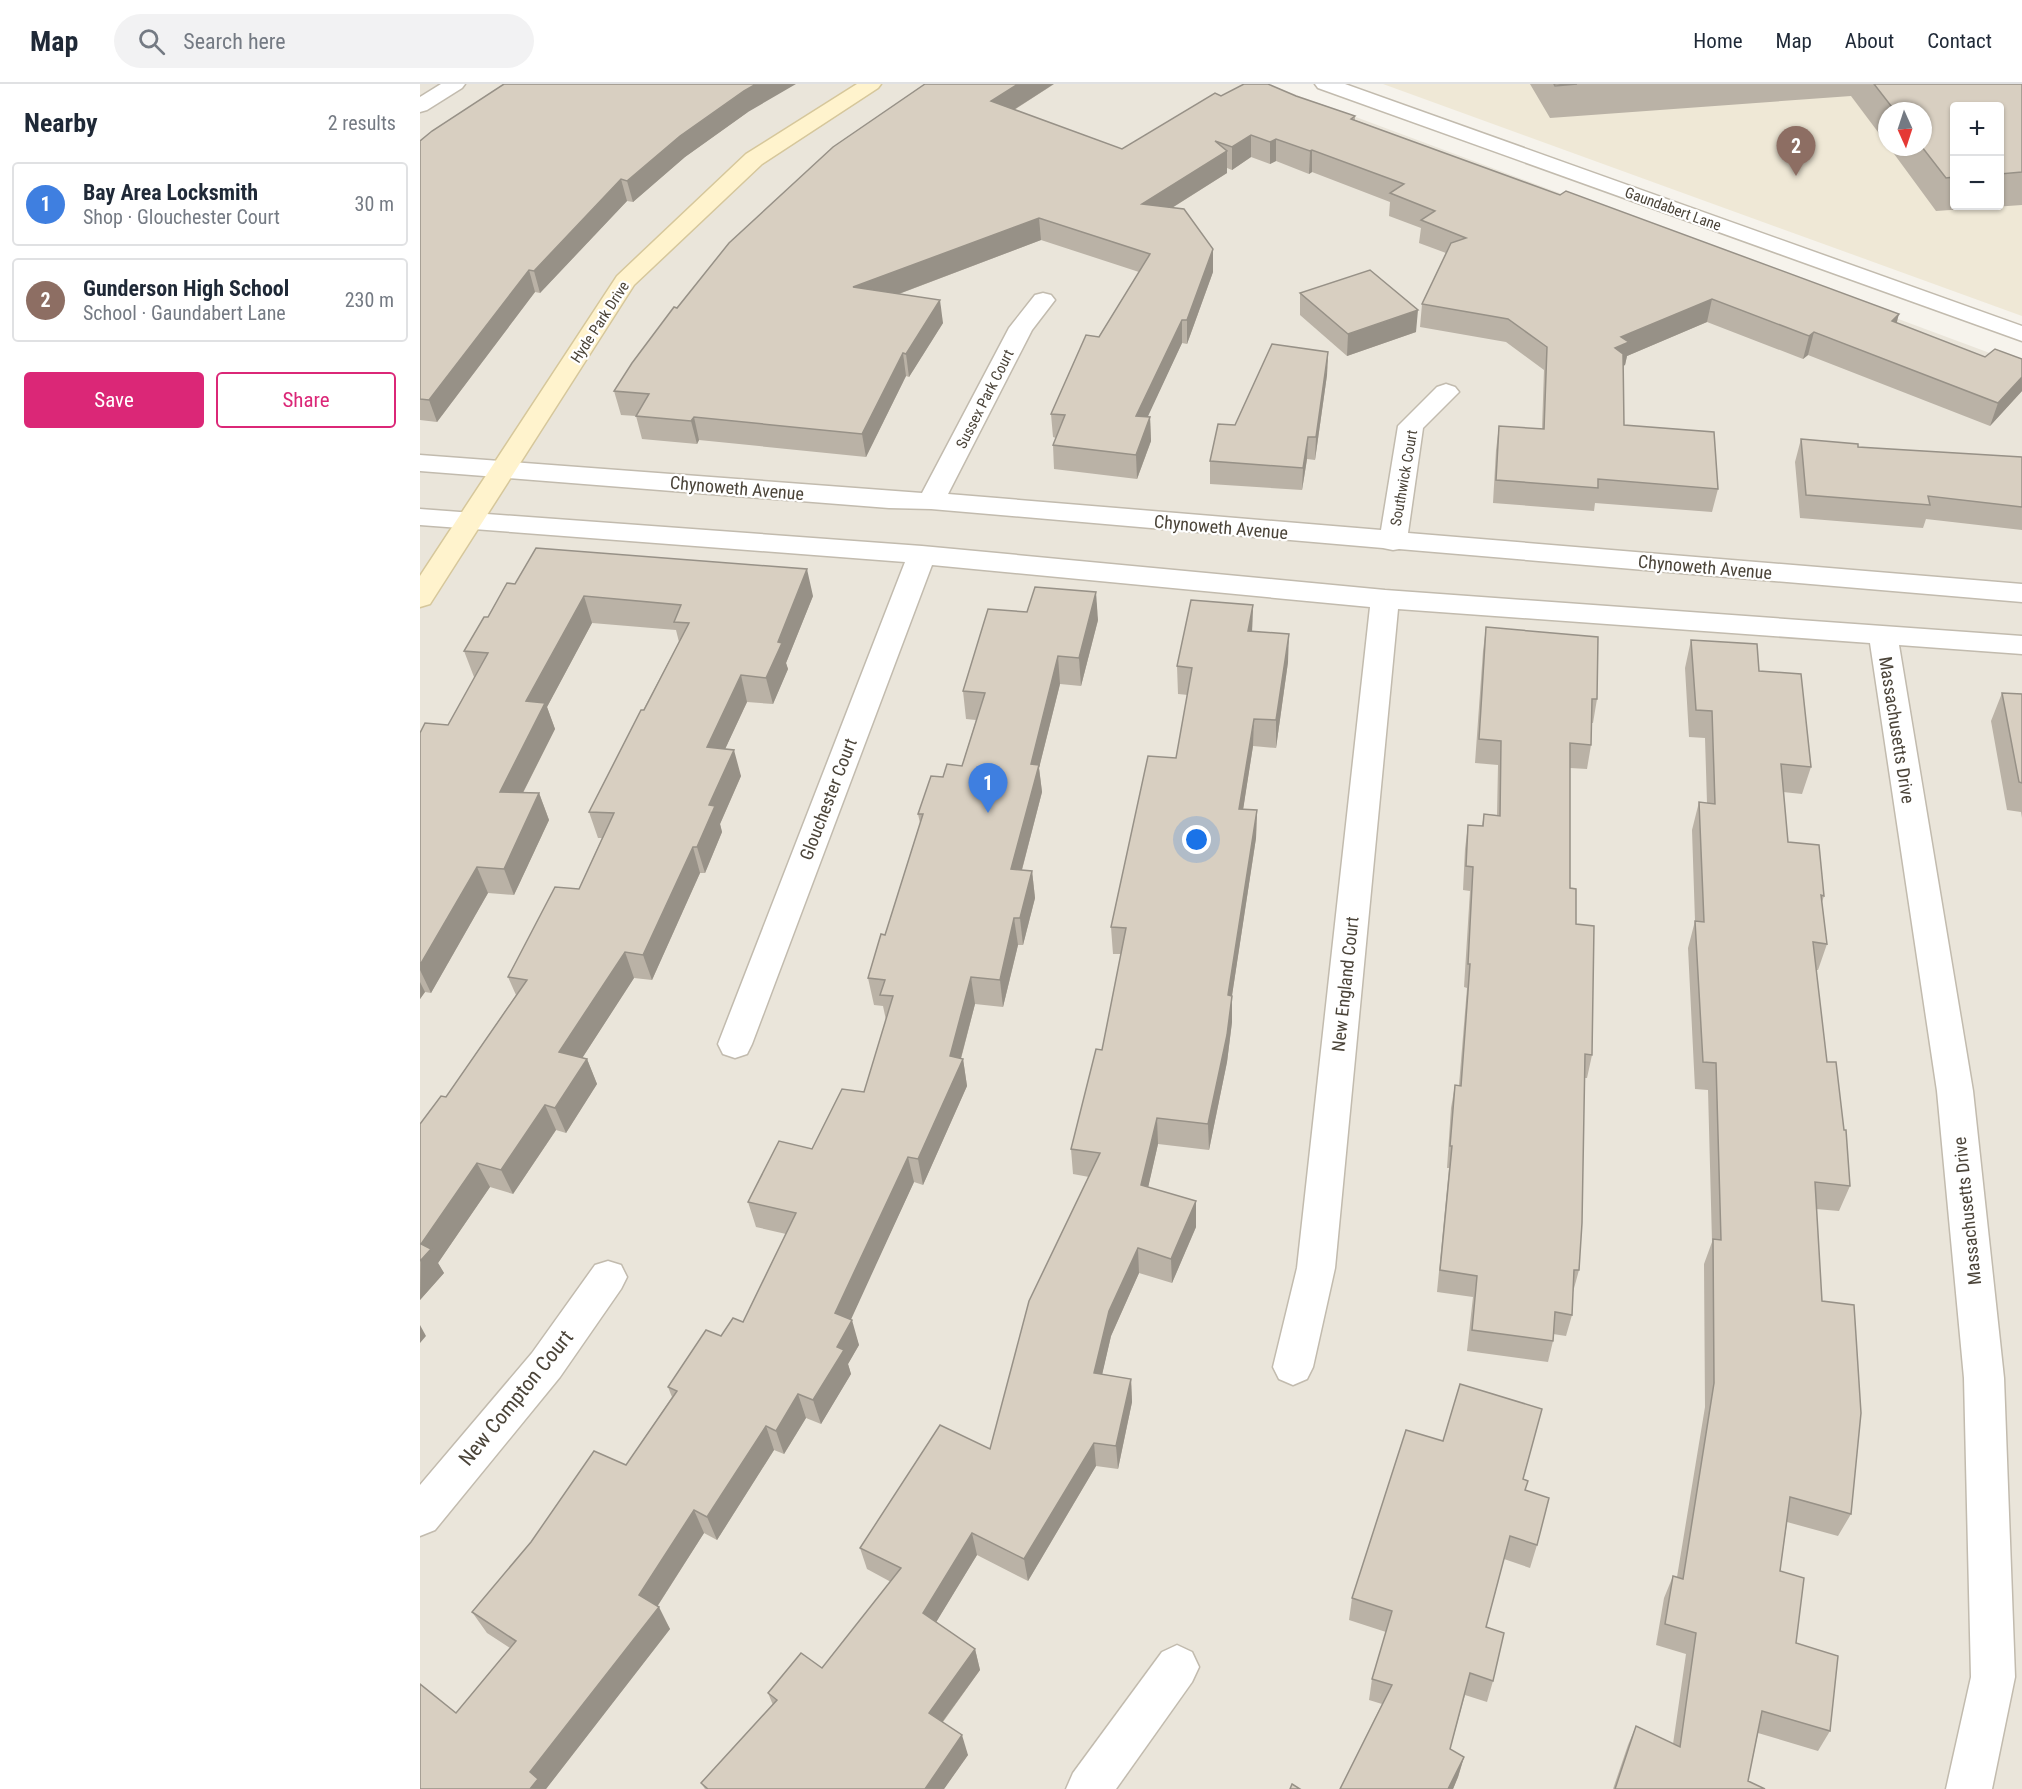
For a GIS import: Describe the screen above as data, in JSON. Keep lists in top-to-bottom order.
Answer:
{
  "streets": {
    "street": [
      "Gaundabert Lane",
      "Hyde Park Drive",
      "Sussex Park Court",
      "Southwick Court",
      "Chynoweth Avenue",
      "Massachusetts Drive",
      "Glouchester Court",
      "New England Court",
      "New Compton Court"
    ]
  },
  "crossings": [
    ["Hyde Park Drive", "Chynoweth Avenue"],
    ["Sussex Park Court", "Chynoweth Avenue"],
    ["Southwick Court", "Chynoweth Avenue"]
  ],
  "north": "bottom",
  "page": {
    "header": "Map",
    "search": "Search here",
    "nav": [
      "Home",
      "Map",
      "About",
      "Contact"
    ],
    "heading": ["Nearby", "2 results"],
    "map_buttons": ["+", "−"],
    "pins": ["2", "1"],
    "list": [
      {
        "mark": "1",
        "name": "Bay Area Locksmith",
        "note": "Shop · Glouchester Court",
        "value": "30 m"
      },
      {
        "mark": "2",
        "name": "Gunderson High School",
        "note": "School · Gaundabert Lane",
        "value": "230 m"
      }
    ],
    "buttons": ["Save", "Share"]
  }
}
